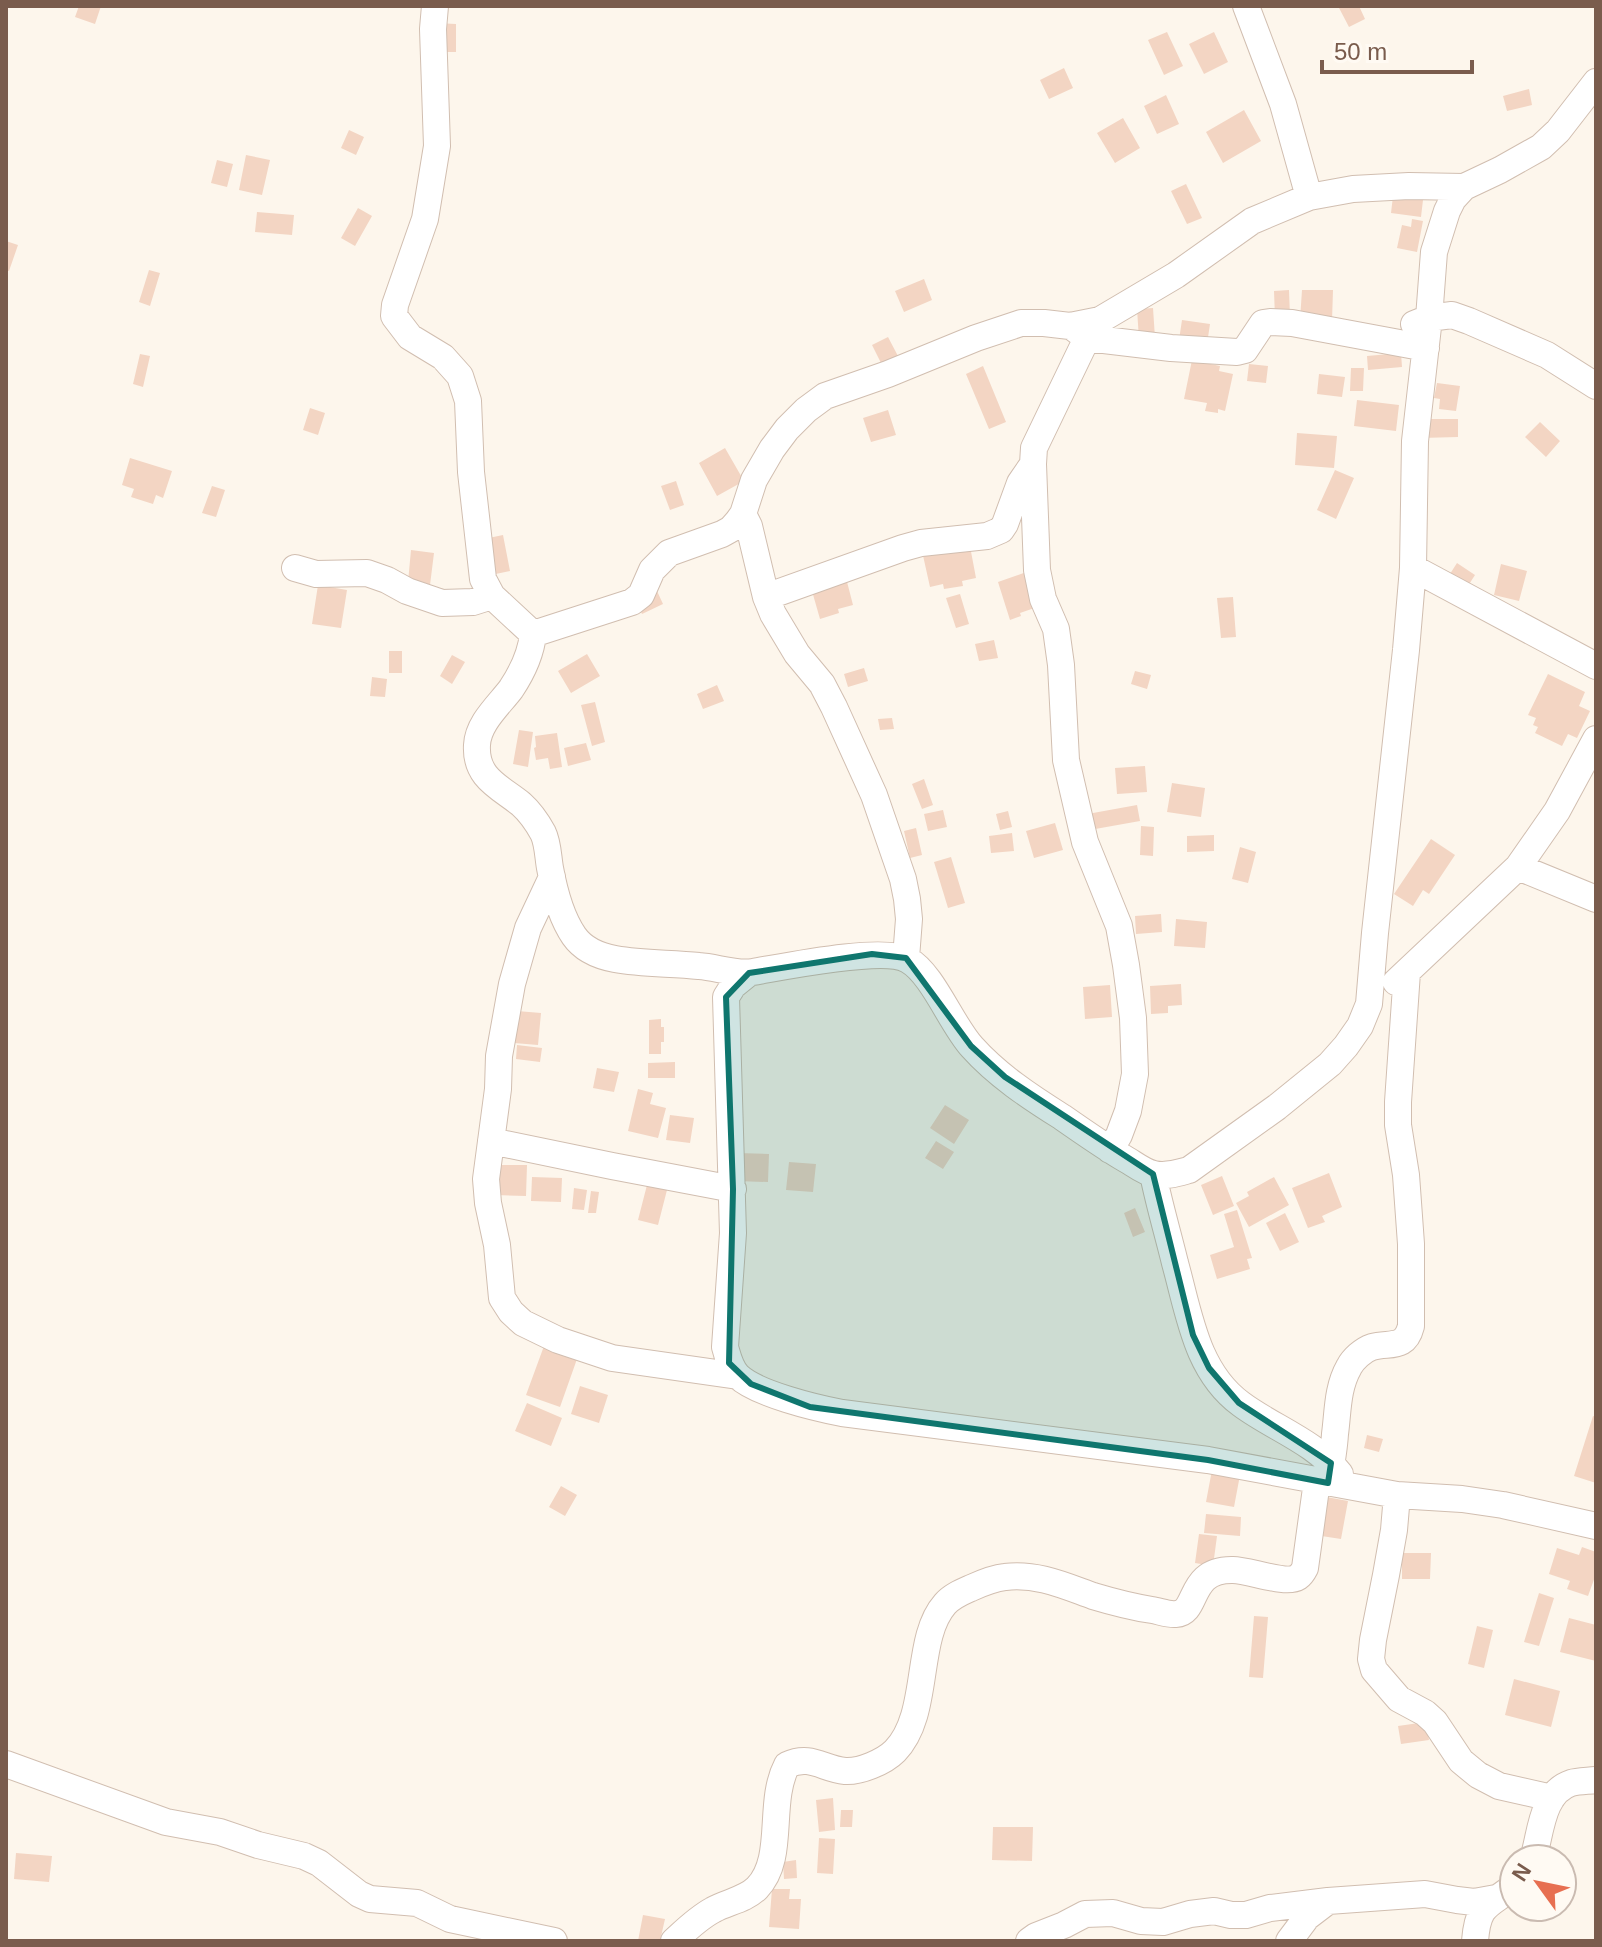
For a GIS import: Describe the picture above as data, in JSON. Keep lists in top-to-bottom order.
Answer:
{
  "scale_bar": "50 m",
  "north": "top left"
}
